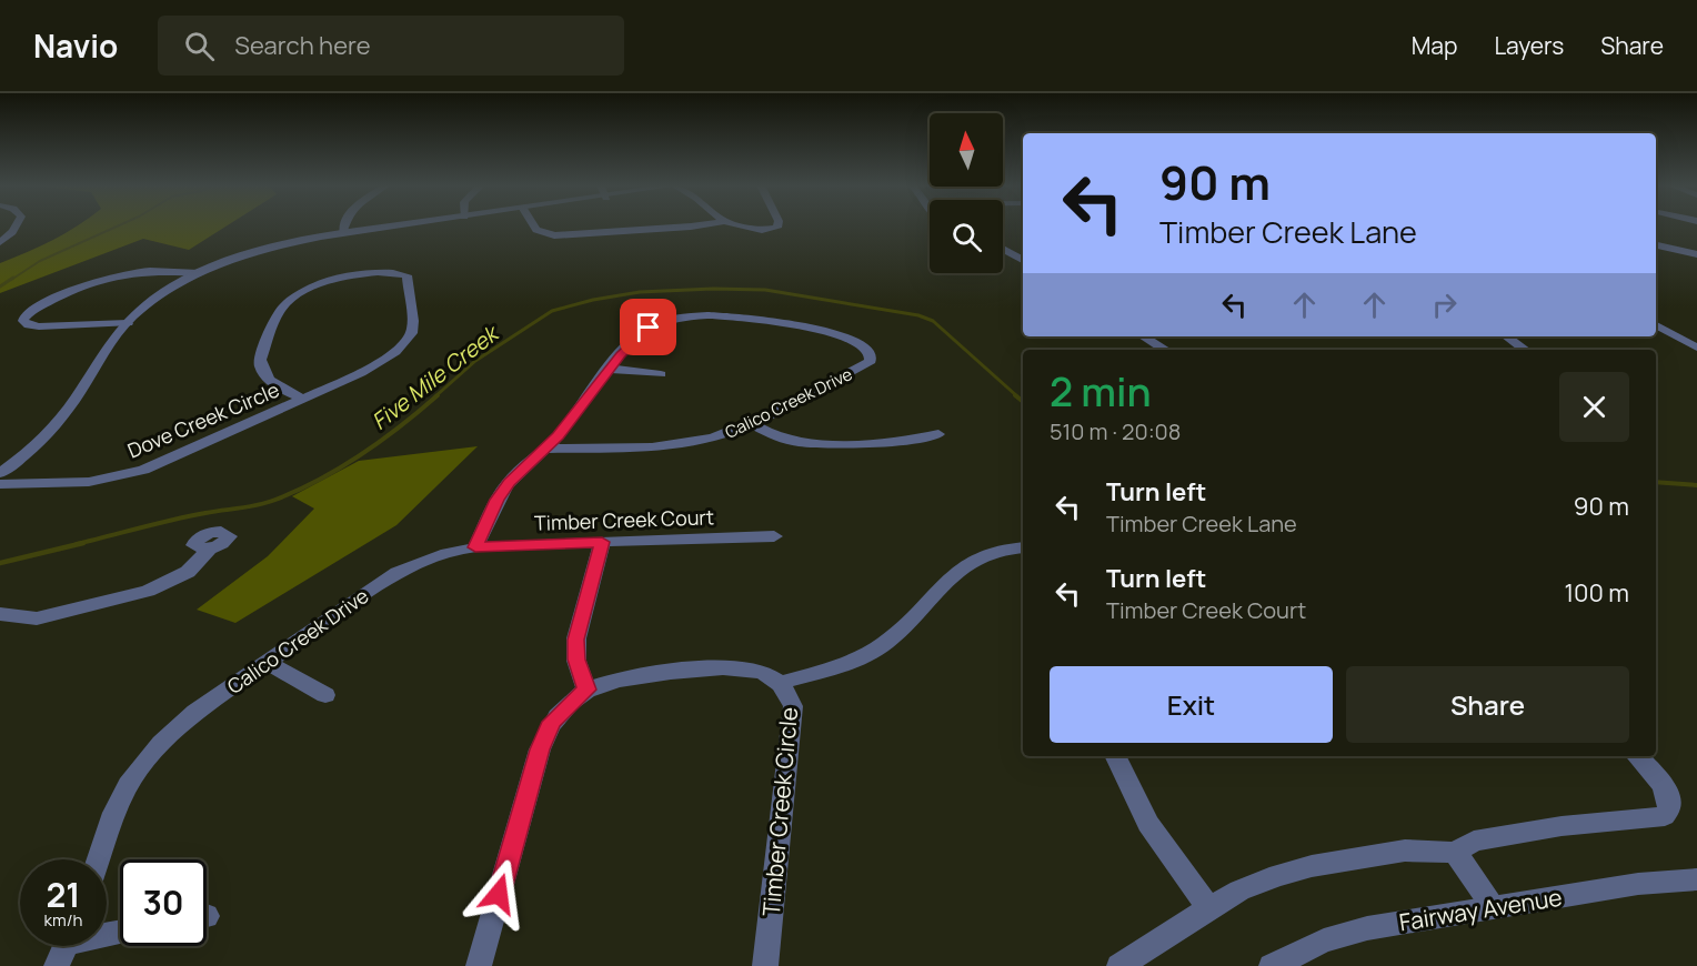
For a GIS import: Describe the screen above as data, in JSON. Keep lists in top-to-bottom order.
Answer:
{
  "streets": {
    "street": [
      "Calico Creek Drive",
      "Dove Creek Circle",
      "Timber Creek Court",
      "Timber Creek Circle",
      "Fairway Avenue"
    ]
  },
  "crossings": [
    ["Calico Creek Drive", "Timber Creek Court"]
  ],
  "water": ["Five Mile Creek"],
  "north": "top",
  "page": {
    "header": "Navio",
    "search": "Search here",
    "nav": ["Map", "Layers", "Share"],
    "turn": ["90 m", "Timber Creek Lane"],
    "heading": ["2 min", "510 m · 20:08"],
    "list": [
      {
        "name": "Turn left",
        "note": "Timber Creek Lane",
        "value": "90 m"
      },
      {
        "name": "Turn left",
        "note": "Timber Creek Court",
        "value": "100 m"
      }
    ],
    "buttons": ["Exit", "Share"],
    "speed": "21 km/h",
    "limit": "30"
  }
}
